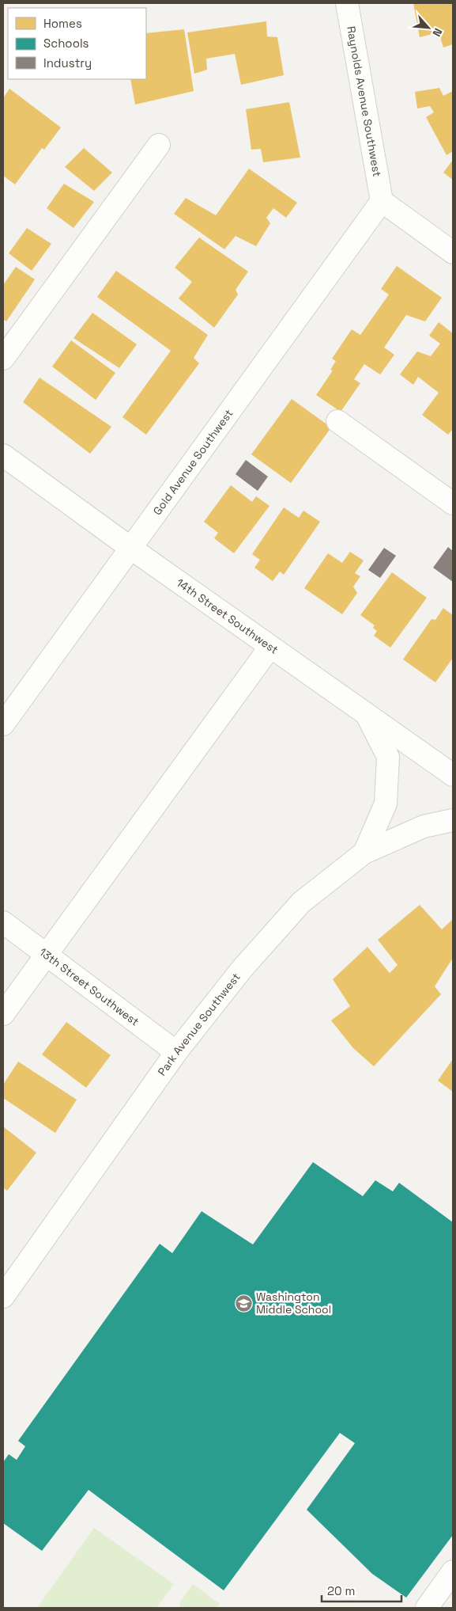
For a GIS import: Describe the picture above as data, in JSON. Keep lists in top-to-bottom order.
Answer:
{
  "streets": {
    "street": [
      "Raynolds Avenue Southwest",
      "Gold Avenue Southwest",
      "14th Street Southwest",
      "13th Street Southwest",
      "Park Avenue Southwest"
    ]
  },
  "crossings": [
    ["Raynolds Avenue Southwest", "Gold Avenue Southwest"],
    ["Gold Avenue Southwest", "14th Street Southwest"],
    ["13th Street Southwest", "Park Avenue Southwest"]
  ],
  "places": {
    "school or university": ["Washington Middle School"]
  },
  "legend": ["Homes", "Schools", "Industry"],
  "scale_bar": "20 m",
  "north": "bottom right"
}
